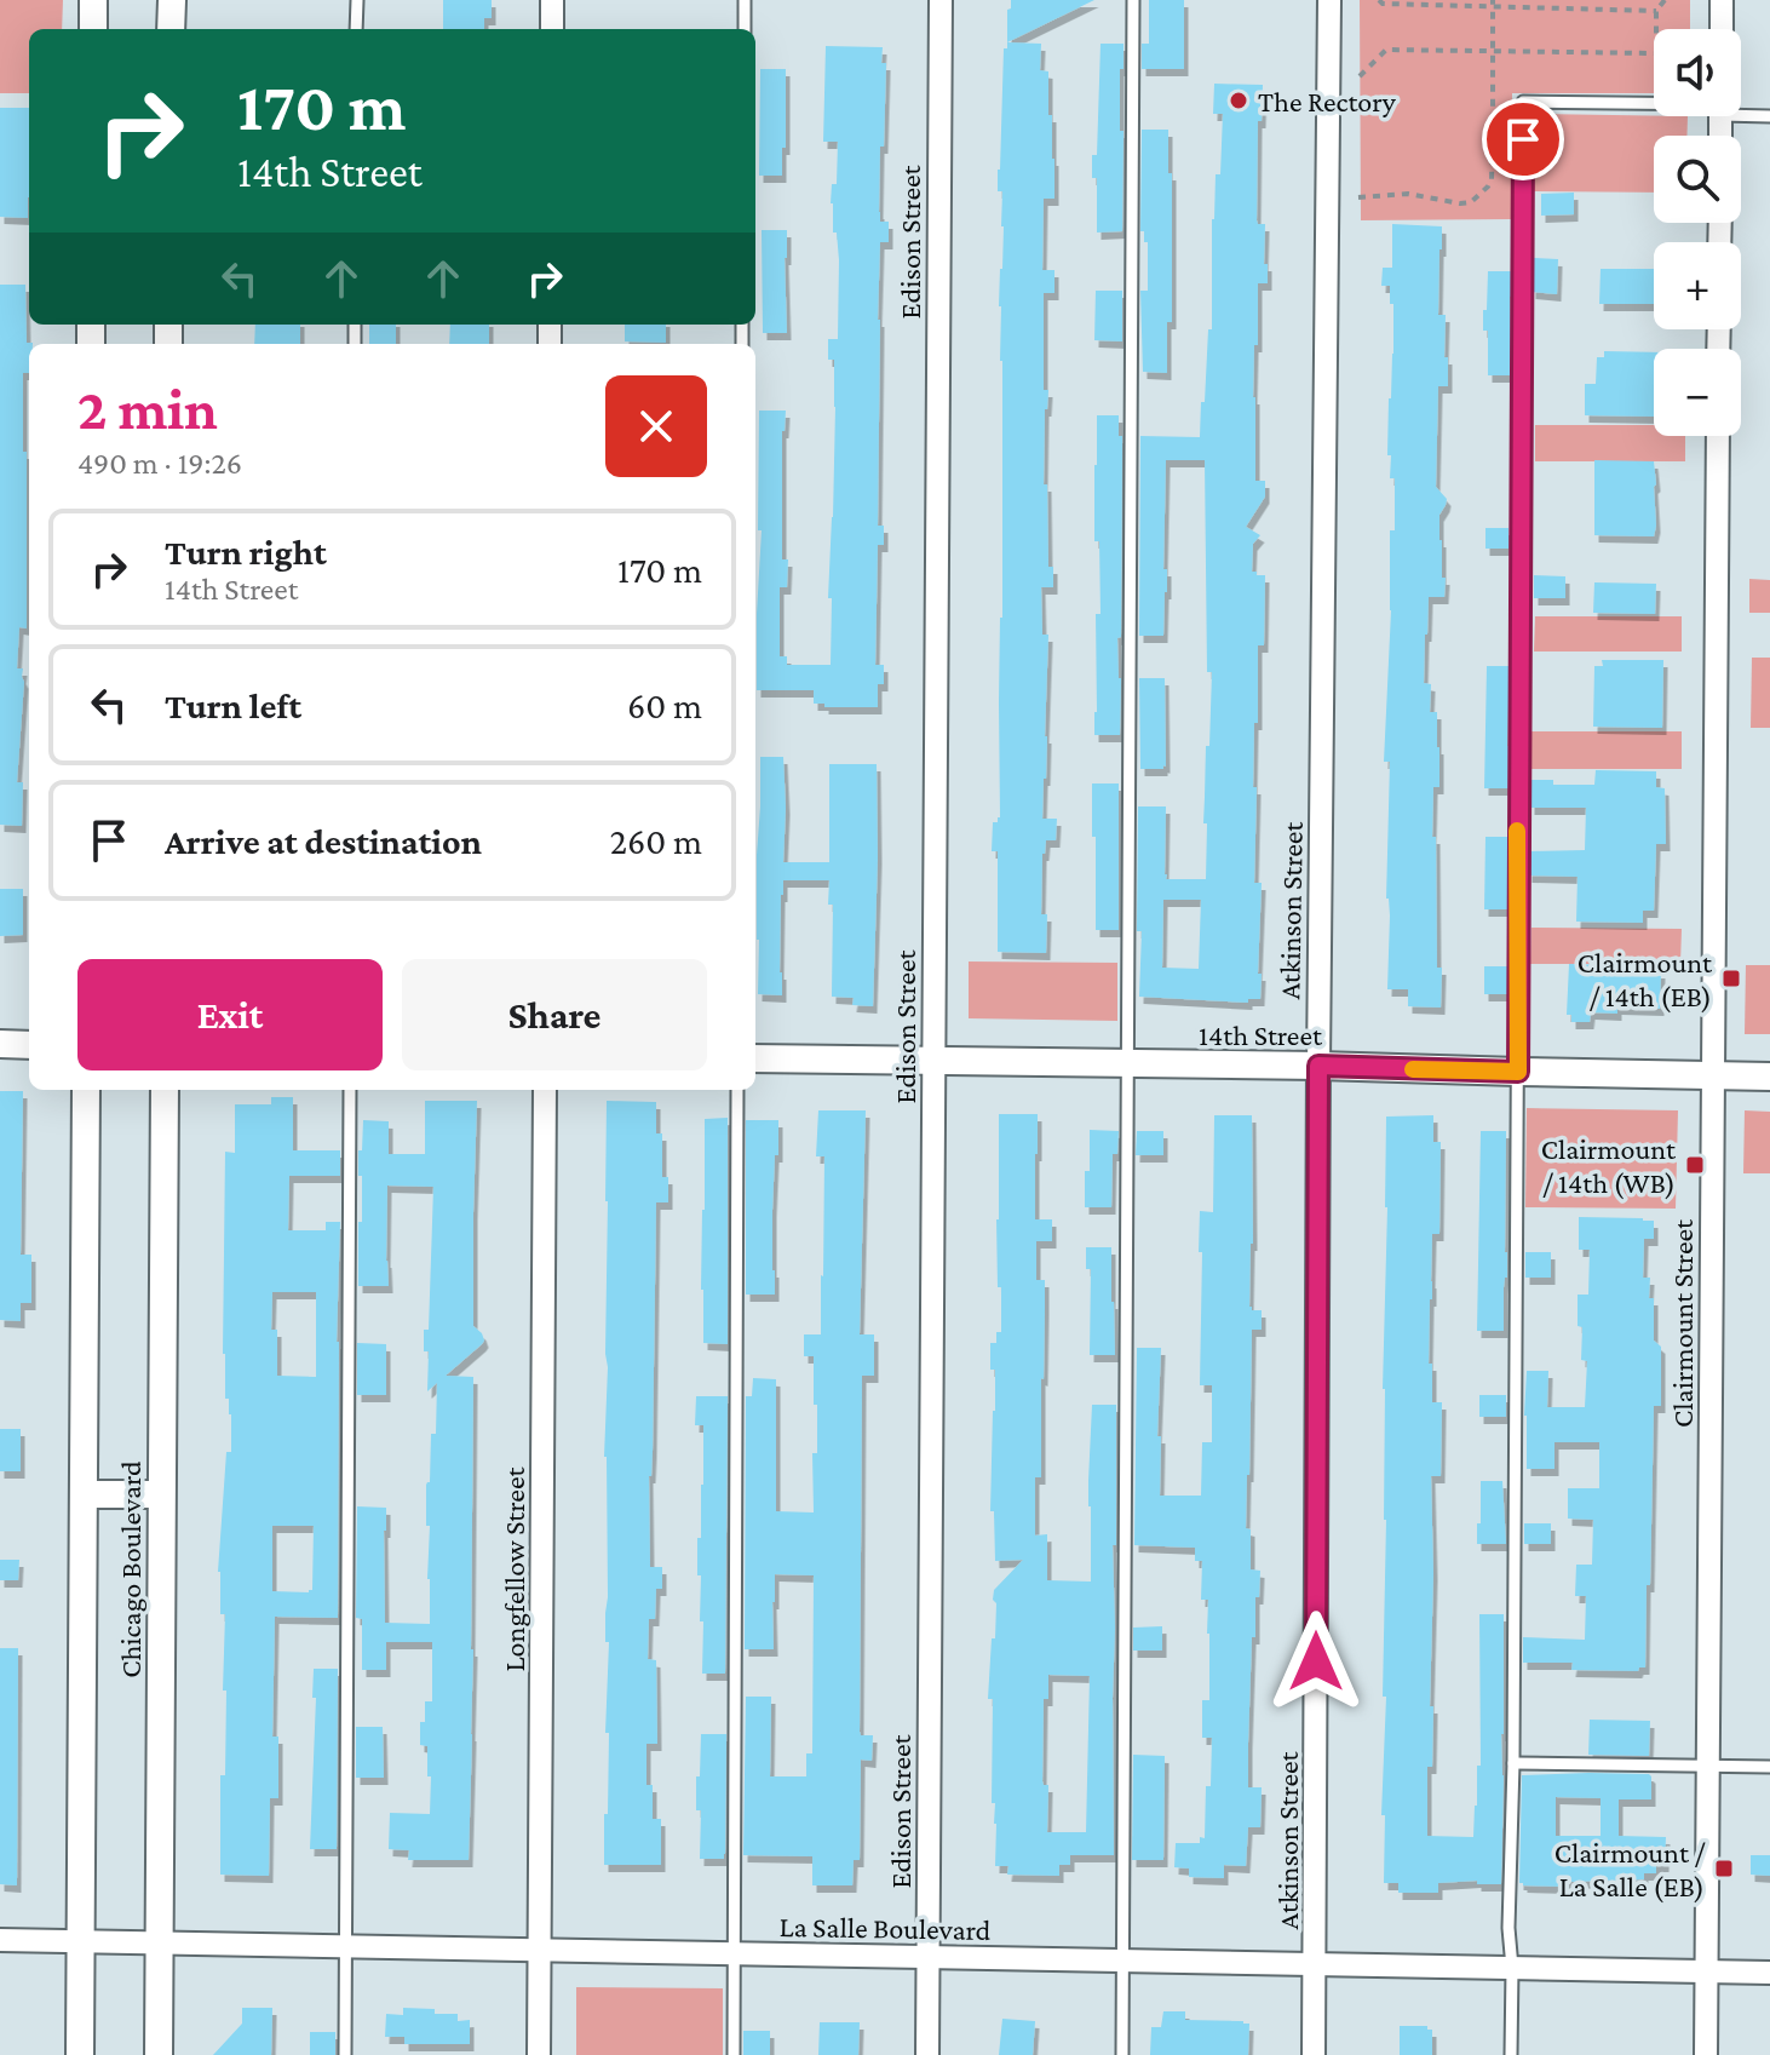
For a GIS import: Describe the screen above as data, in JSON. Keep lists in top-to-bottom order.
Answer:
{
  "streets": {
    "street": [
      "Edison Street",
      "Atkinson Street",
      "14th Street",
      "Clairmount Street",
      "Chicago Boulevard",
      "Longfellow Street",
      "La Salle Boulevard"
    ]
  },
  "crossings": [
    ["Edison Street", "14th Street"],
    ["Edison Street", "La Salle Boulevard"],
    ["Atkinson Street", "14th Street"],
    ["Atkinson Street", "La Salle Boulevard"],
    ["14th Street", "Clairmount Street"],
    ["Clairmount Street", "La Salle Boulevard"],
    ["Chicago Boulevard", "La Salle Boulevard"],
    ["Longfellow Street", "La Salle Boulevard"]
  ],
  "places": {
    "other": ["The Rectory"],
    "transit": ["Clairmount / 14th (EB)", "Clairmount / 14th (WB)", "Clairmount / La Salle (EB)"]
  },
  "page": {
    "map_buttons": ["+", "−"],
    "turn": ["170 m", "14th Street"],
    "heading": ["2 min", "490 m · 19:26"],
    "list": [
      {
        "name": "Turn right",
        "note": "14th Street",
        "value": "170 m"
      },
      {
        "name": "Turn left",
        "value": "60 m"
      },
      {
        "name": "Arrive at destination",
        "value": "260 m"
      }
    ],
    "buttons": ["Exit", "Share"]
  }
}
